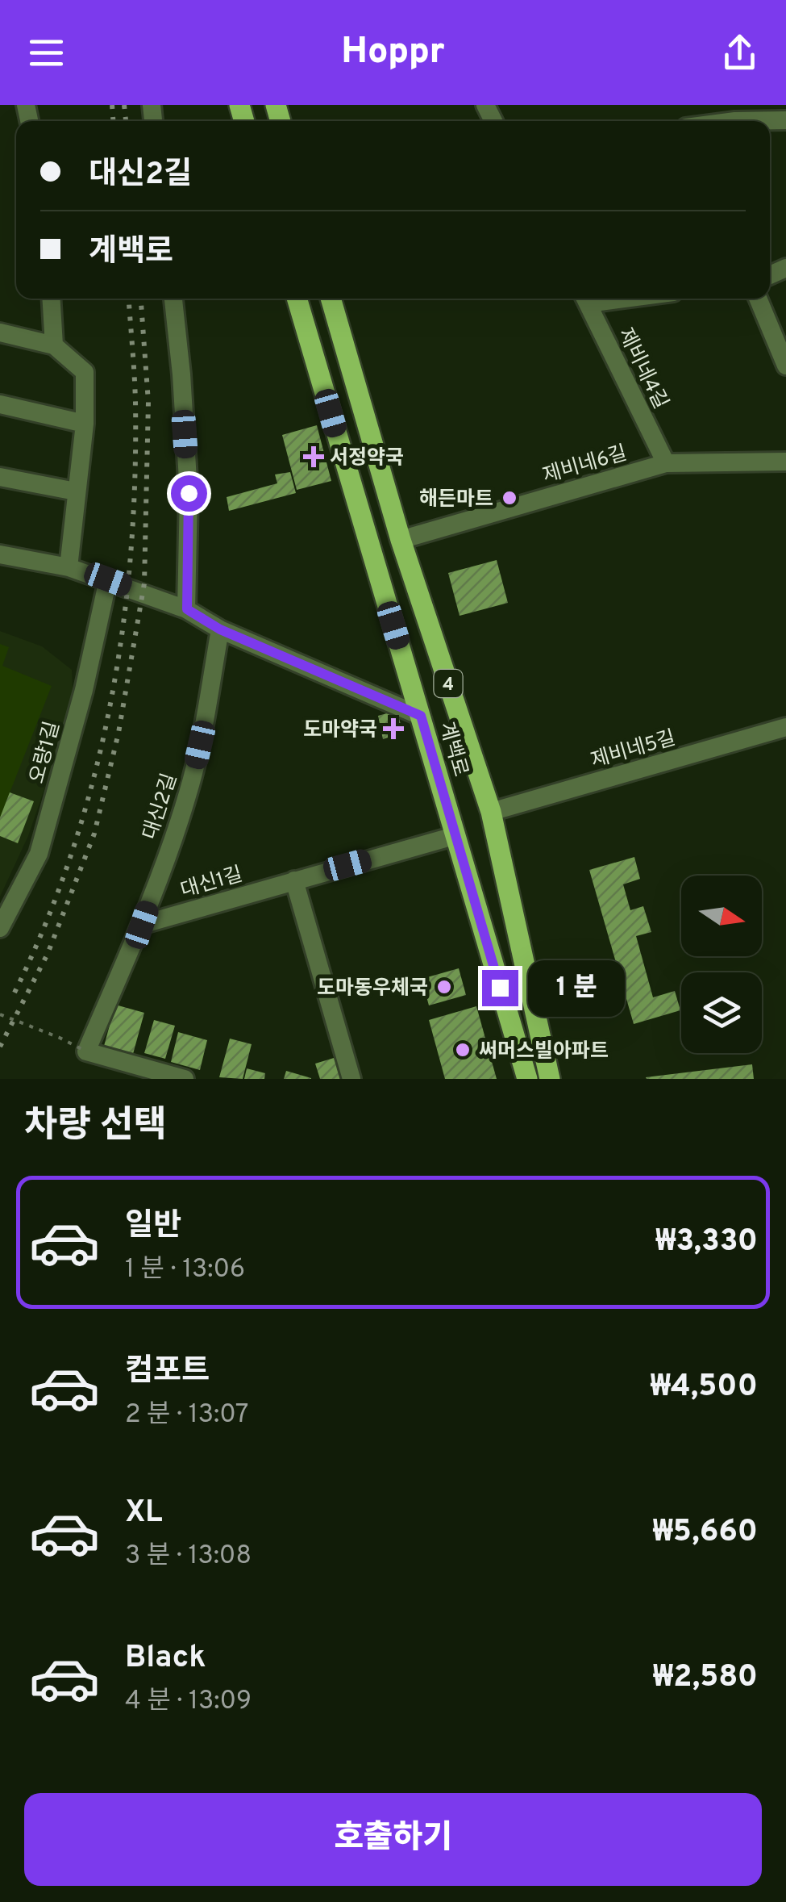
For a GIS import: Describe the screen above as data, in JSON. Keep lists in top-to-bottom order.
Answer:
{
  "streets": {
    "main road": ["4", "계백로"],
    "street": [
      "제비네4길",
      "제비네6길",
      "제비네5길",
      "오량1길",
      "대신2길",
      "대신1길"
    ]
  },
  "crossings": [
    ["제비네4길", "제비네6길"],
    ["제비네6길", "계백로"],
    ["제비네5길", "계백로"],
    ["계백로", "대신1길"],
    ["대신2길", "대신1길"]
  ],
  "places": {
    "health": ["서정약국", "도마약국"],
    "other": ["해든마트", "도마동우체국", "써머스빌아파트"]
  },
  "north": "right",
  "page": {
    "header": "Hoppr",
    "banner": ["대신2길", "계백로"],
    "bubble": "1 분",
    "heading": "차량 선택",
    "list": [
      {
        "name": "일반",
        "note": "1 분 · 13:06",
        "value": "₩3,330"
      },
      {
        "name": "컴포트",
        "note": "2 분 · 13:07",
        "value": "₩4,500"
      },
      {
        "name": "XL",
        "note": "3 분 · 13:08",
        "value": "₩5,660"
      },
      {
        "name": "Black",
        "note": "4 분 · 13:09",
        "value": "₩2,580"
      }
    ],
    "buttons": "호출하기"
  }
}
